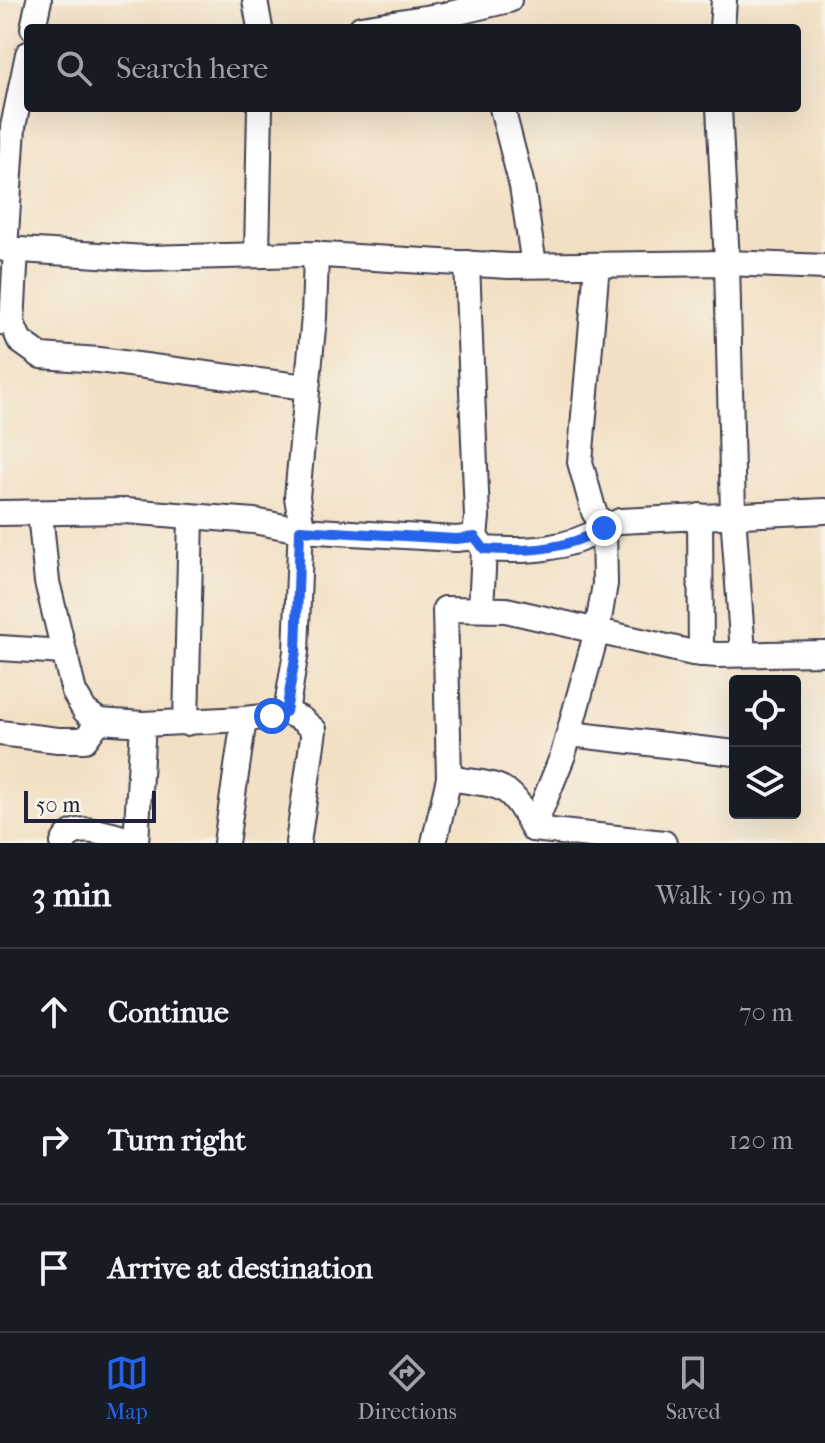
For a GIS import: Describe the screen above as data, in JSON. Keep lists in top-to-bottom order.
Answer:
{
  "scale_bar": "50 m",
  "page": {
    "search": "Search here",
    "scale": "50 m",
    "heading": ["3 min", "Walk · 190 m"],
    "list": [
      ["Continue", "70 m"],
      ["Turn right", "120 m"],
      "Arrive at destination"
    ],
    "nav": ["Map", "Directions", "Saved"]
  }
}
